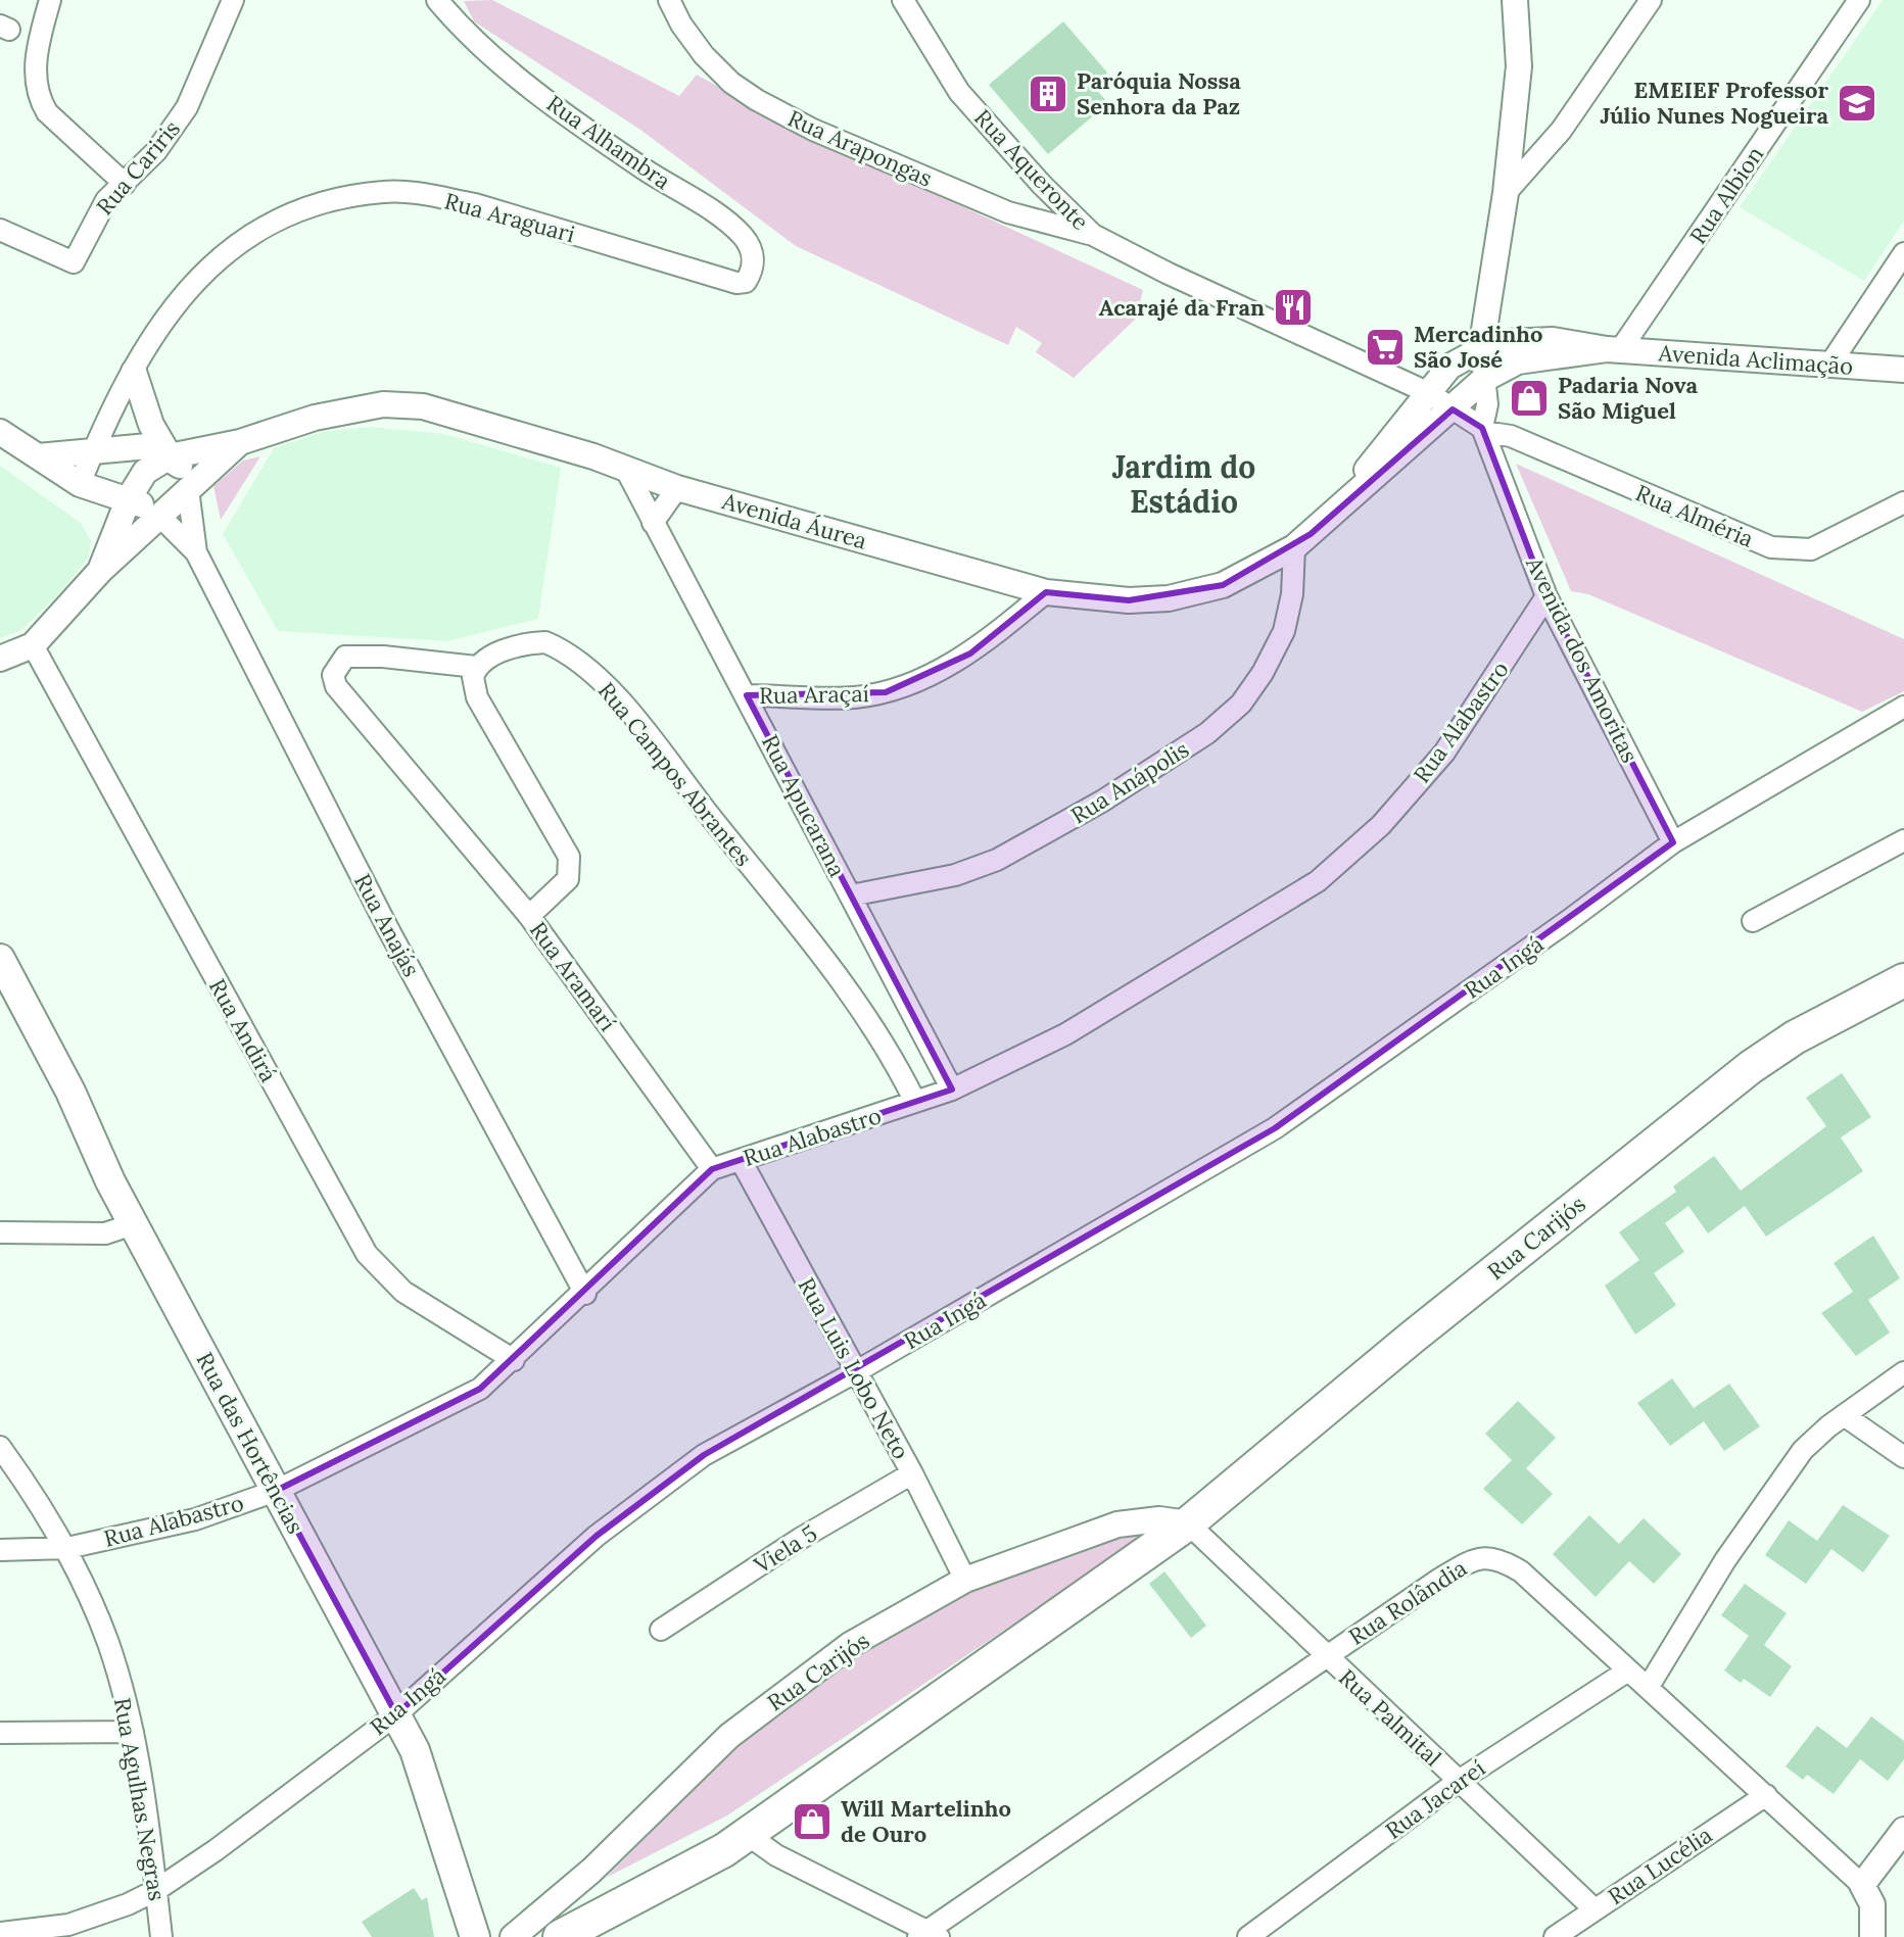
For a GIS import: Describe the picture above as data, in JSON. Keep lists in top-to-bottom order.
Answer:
{
  "streets": {
    "main road": ["Rua Carijós", "Rua das Hortências"],
    "street": [
      "Rua Alhambra",
      "Rua Arapongas",
      "Rua Cariris",
      "Rua Aqueronte",
      "Rua Albion",
      "Rua Araguari",
      "Avenida Aclimação",
      "Rua Alméria",
      "Avenida Áurea",
      "Avenida dos Amoritas",
      "Rua Araçaí",
      "Rua Alabastro",
      "Rua Campos Abrantes",
      "Rua Anápolis",
      "Rua Apucarana",
      "Rua Anajás",
      "Rua Ingá",
      "Rua Aramarí",
      "Rua Andirá",
      "Rua Luis Lobo Neto",
      "Viela 5",
      "Rua Rolândia",
      "Rua Palmital",
      "Rua Agulhas Negras",
      "Rua Jacareí",
      "Rua Lucélia"
    ]
  },
  "crossings": [
    ["Rua Alhambra", "Rua Araguari"],
    ["Rua Arapongas", "Rua Aqueronte"],
    ["Rua Aqueronte", "Avenida Áurea"],
    ["Rua Albion", "Avenida Aclimação"],
    ["Rua Araguari", "Avenida Áurea"],
    ["Avenida Aclimação", "Avenida Áurea"],
    ["Avenida Aclimação", "Avenida dos Amoritas"],
    ["Rua Alméria", "Avenida dos Amoritas"],
    ["Avenida Áurea", "Avenida dos Amoritas"],
    ["Avenida Áurea", "Rua Araçaí"],
    ["Avenida Áurea", "Rua Anápolis"],
    ["Avenida Áurea", "Rua Apucarana"],
    ["Avenida Áurea", "Rua Anajás"],
    ["Avenida dos Amoritas", "Rua Alabastro"],
    ["Avenida dos Amoritas", "Rua Ingá"],
    ["Rua Araçaí", "Rua Apucarana"],
    ["Rua Alabastro", "Rua Campos Abrantes"],
    ["Rua Alabastro", "Rua Apucarana"],
    ["Rua Alabastro", "Rua Anajás"],
    ["Rua Alabastro", "Rua Aramarí"],
    ["Rua Alabastro", "Rua Andirá"],
    ["Rua Alabastro", "Rua Luis Lobo Neto"],
    ["Rua Alabastro", "Rua das Hortências"],
    ["Rua Alabastro", "Rua Agulhas Negras"],
    ["Rua Campos Abrantes", "Rua Aramarí"],
    ["Rua Anápolis", "Rua Apucarana"],
    ["Rua Ingá", "Rua Luis Lobo Neto"],
    ["Rua Ingá", "Rua das Hortências"],
    ["Rua Ingá", "Rua Agulhas Negras"],
    ["Rua Carijós", "Rua Luis Lobo Neto"],
    ["Rua Carijós", "Rua Palmital"],
    ["Rua Luis Lobo Neto", "Viela 5"],
    ["Rua Rolândia", "Rua Palmital"],
    ["Rua Rolândia", "Rua Jacareí"],
    ["Rua Rolândia", "Rua Lucélia"],
    ["Rua Palmital", "Rua Jacareí"],
    ["Rua Palmital", "Rua Lucélia"]
  ],
  "districts": ["Jardim do Estádio"],
  "places": {
    "building": ["Paróquia Nossa Senhora da Paz"],
    "school or university": ["EMEIEF Professor Júlio Nunes Nogueira"],
    "restaurant": ["Acarajé da Fran"],
    "supermarket": ["Mercadinho São José"],
    "shop": ["Padaria Nova São Miguel", "Will Martelinho de Ouro"]
  }
}
